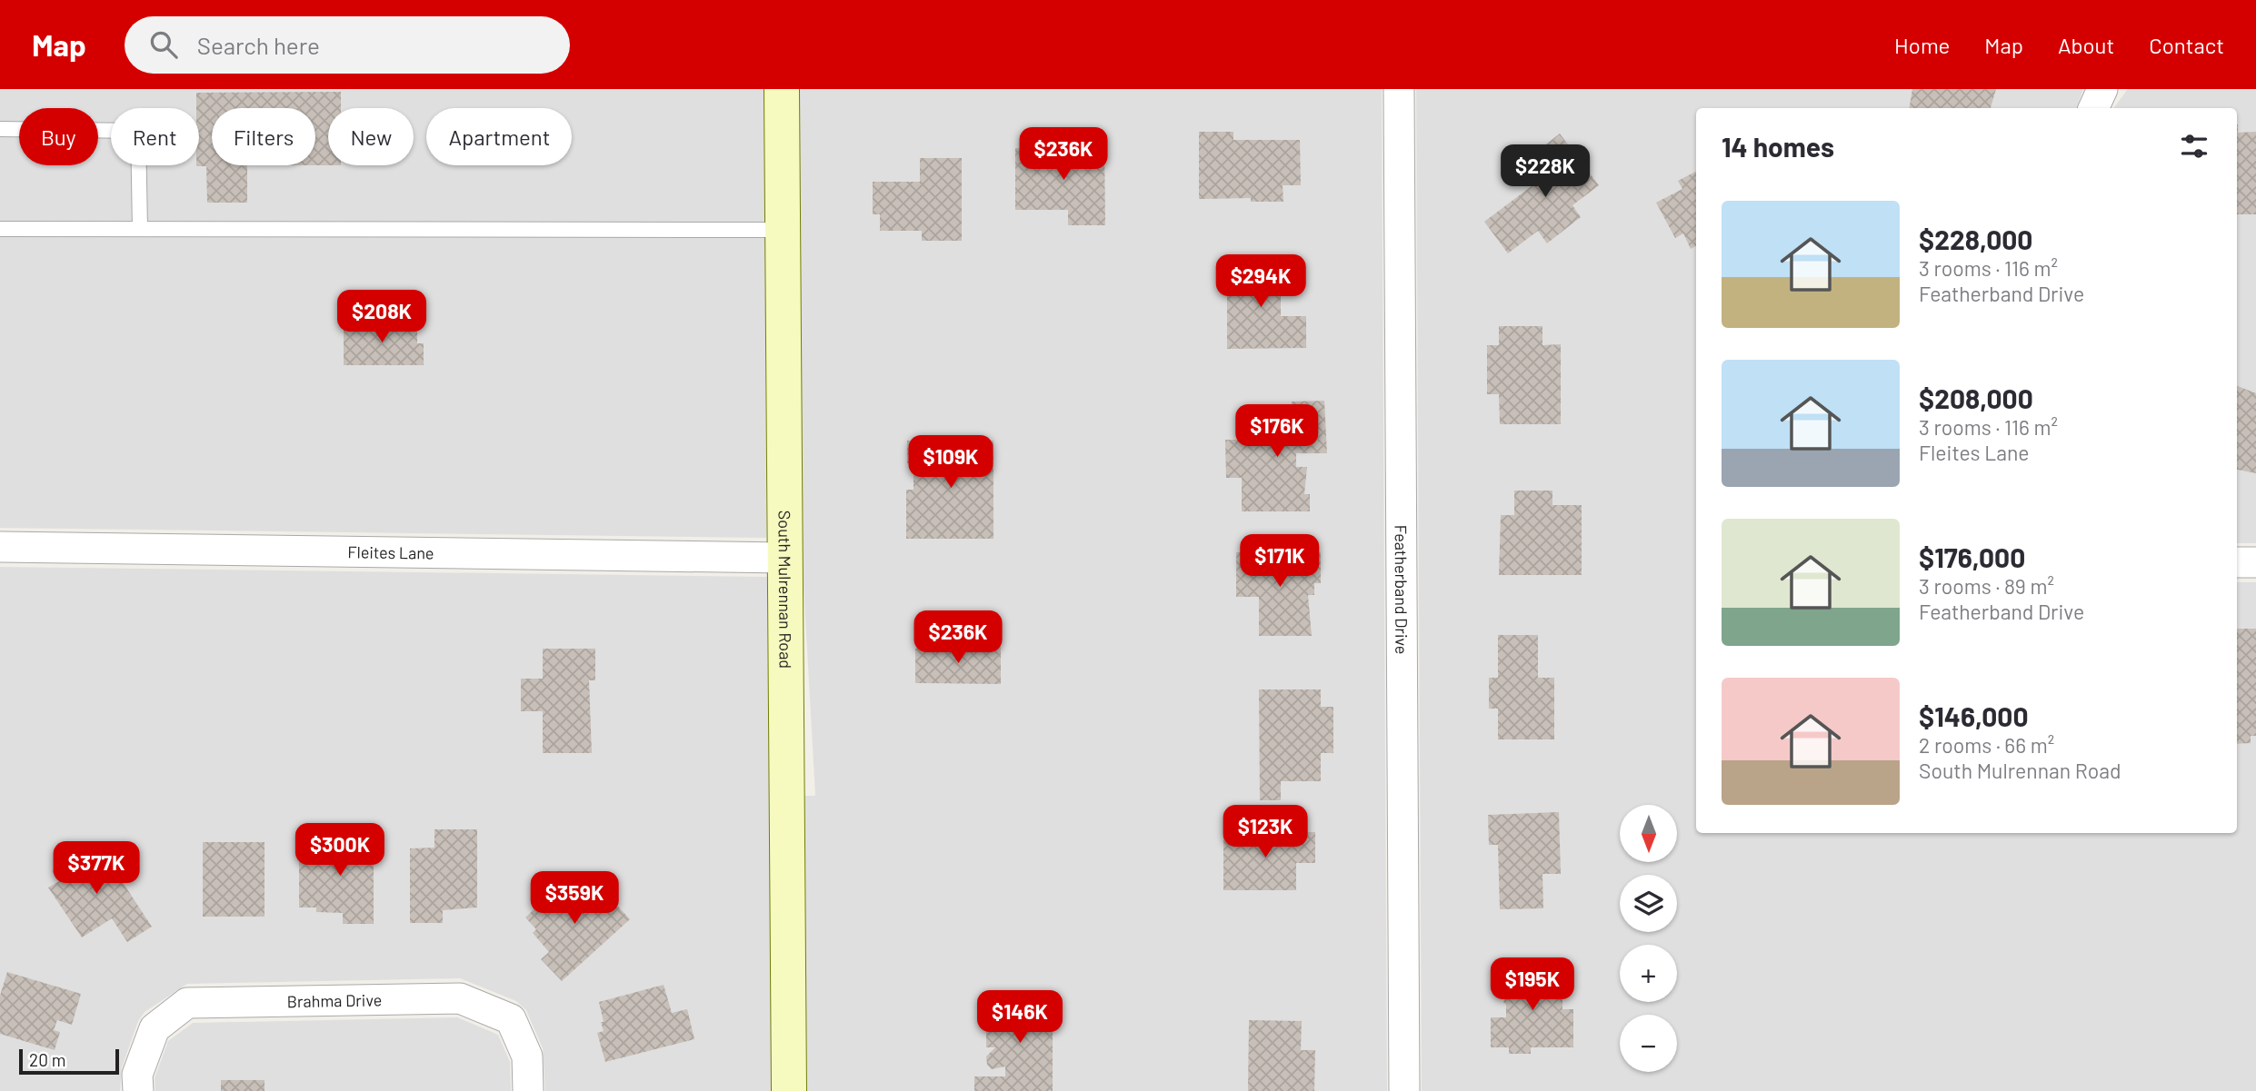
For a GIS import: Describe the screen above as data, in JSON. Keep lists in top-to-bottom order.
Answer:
{
  "streets": {
    "street": [
      "Fleites Lane",
      "South Mulrennan Road",
      "Featherband Drive",
      "Brahma Drive"
    ]
  },
  "crossings": [
    ["Fleites Lane", "South Mulrennan Road"]
  ],
  "scale_bar": "20 m",
  "north": "bottom",
  "page": {
    "header": "Map",
    "search": "Search here",
    "nav": [
      "Home",
      "Map",
      "About",
      "Contact"
    ],
    "chip": [
      "Buy",
      "Rent",
      "Filters",
      "New",
      "Apartment"
    ],
    "heading": "14 homes",
    "price": [
      "$236K",
      "$228K",
      "$294K",
      "$208K",
      "$176K",
      "$109K",
      "$171K",
      "$236K",
      "$123K",
      "$300K",
      "$377K",
      "$359K",
      "$195K",
      "$146K"
    ],
    "list": [
      {
        "name": "$228,000",
        "note": "3 rooms · 116 m² · Featherband Drive"
      },
      {
        "name": "$208,000",
        "note": "3 rooms · 116 m² · Fleites Lane"
      },
      {
        "name": "$176,000",
        "note": "3 rooms · 89 m² · Featherband Drive"
      },
      {
        "name": "$146,000",
        "note": "2 rooms · 66 m² · South Mulrennan Road"
      }
    ],
    "map_buttons": ["+", "−"],
    "scale": "20 m"
  }
}
